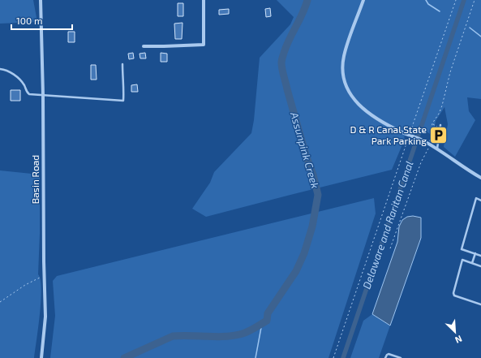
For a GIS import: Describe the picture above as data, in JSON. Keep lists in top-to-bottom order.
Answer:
{
  "streets": {
    "street": ["Basin Road"]
  },
  "water": ["Assunpink Creek", "Delaware and Raritan Canal"],
  "places": {
    "parking": ["D & R Canal State Park Parking"]
  },
  "scale_bar": "100 m",
  "north": "bottom right"
}
